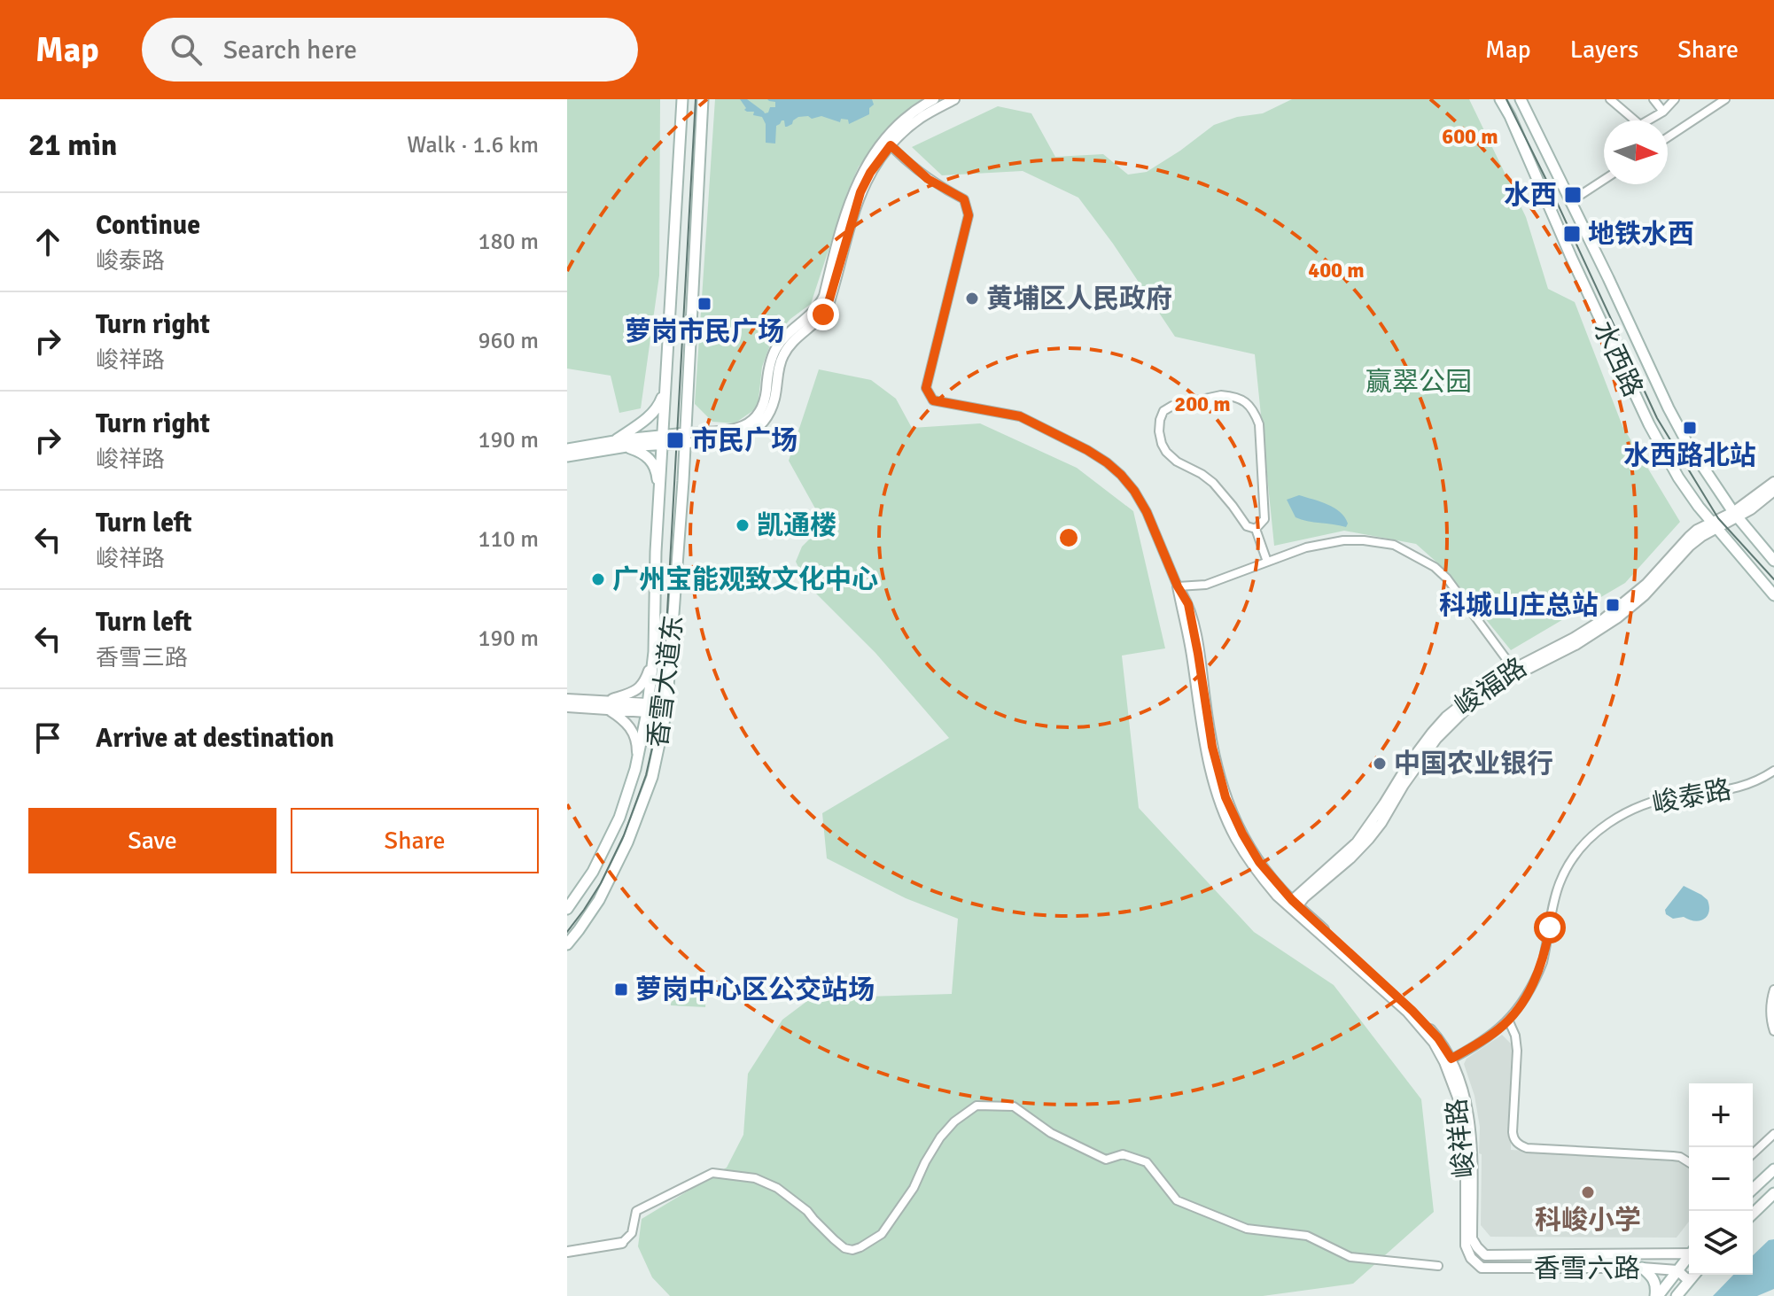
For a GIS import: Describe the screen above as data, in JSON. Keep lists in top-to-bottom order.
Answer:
{
  "streets": {
    "main road": ["水西路", "香雪大道东"],
    "street": [
      "峻福路",
      "峻泰路",
      "峻祥路",
      "香雪六路"
    ]
  },
  "crossings": [
    ["水西路", "峻福路"],
    ["峻福路", "峻祥路"],
    ["峻泰路", "峻祥路"],
    ["峻祥路", "香雪六路"]
  ],
  "parks": ["赢翠公园"],
  "places": {
    "transit": [
      "水西",
      "地铁水西",
      "萝岗市民广场",
      "水西路北站",
      "市民广场",
      "科城山庄总站",
      "萝岗中心区公交站场"
    ],
    "other": [
      "黄埔区人民政府",
      "凯通楼",
      "广州宝能观致文化中心",
      "中国农业银行",
      "科峻小学"
    ]
  },
  "north": "right",
  "page": {
    "header": "Map",
    "search": "Search here",
    "nav": ["Map", "Layers", "Share"],
    "heading": ["21 min", "Walk · 1.6 km"],
    "list": [
      ["Continue", "峻泰路", "180 m"],
      ["Turn right", "峻祥路", "960 m"],
      ["Turn right", "峻祥路", "190 m"],
      ["Turn left", "峻祥路", "110 m"],
      ["Turn left", "香雪三路", "190 m"],
      "Arrive at destination"
    ],
    "buttons": ["Save", "Share"],
    "map_buttons": ["+", "−"]
  },
  "rings": ["600 m", "400 m", "200 m"]
}
